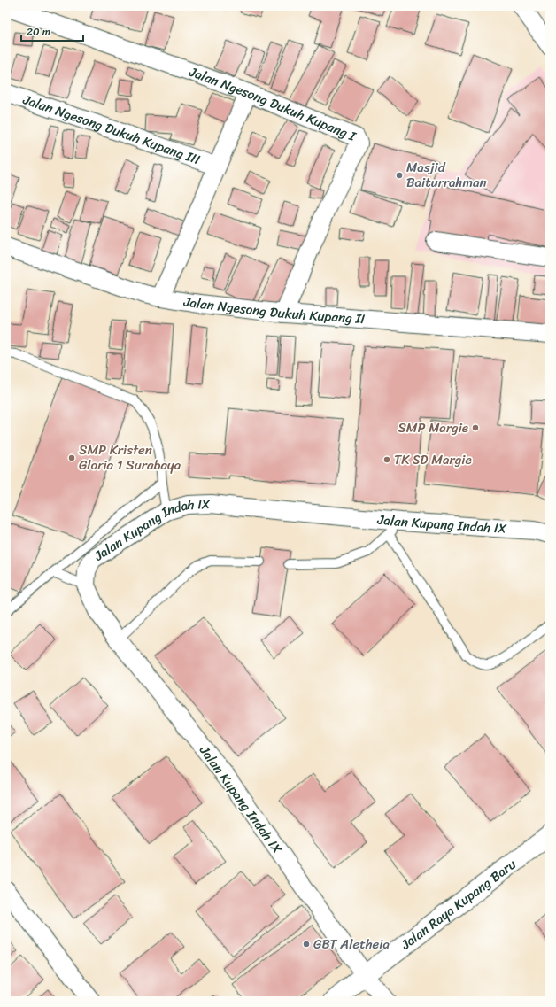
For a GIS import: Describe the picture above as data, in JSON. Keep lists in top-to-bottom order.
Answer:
{
  "streets": {
    "street": [
      "Jalan Ngesong Dukuh Kupang I",
      "Jalan Ngesong Dukuh Kupang III",
      "Jalan Ngesong Dukuh Kupang II",
      "Jalan Kupang Indah IX",
      "Jalan Raya Kupang Baru"
    ]
  },
  "crossings": [
    ["Jalan Ngesong Dukuh Kupang I", "Jalan Ngesong Dukuh Kupang III"],
    ["Jalan Ngesong Dukuh Kupang I", "Jalan Ngesong Dukuh Kupang II"],
    ["Jalan Ngesong Dukuh Kupang III", "Jalan Ngesong Dukuh Kupang II"],
    ["Jalan Kupang Indah IX", "Jalan Raya Kupang Baru"]
  ],
  "places": [
    "Masjid Baiturrahman",
    "SMP Margie",
    "SMP Kristen Gloria 1 Surabaya",
    "TK SD Margie",
    "GBT Aletheia"
  ],
  "scale_bar": "20 m"
}
